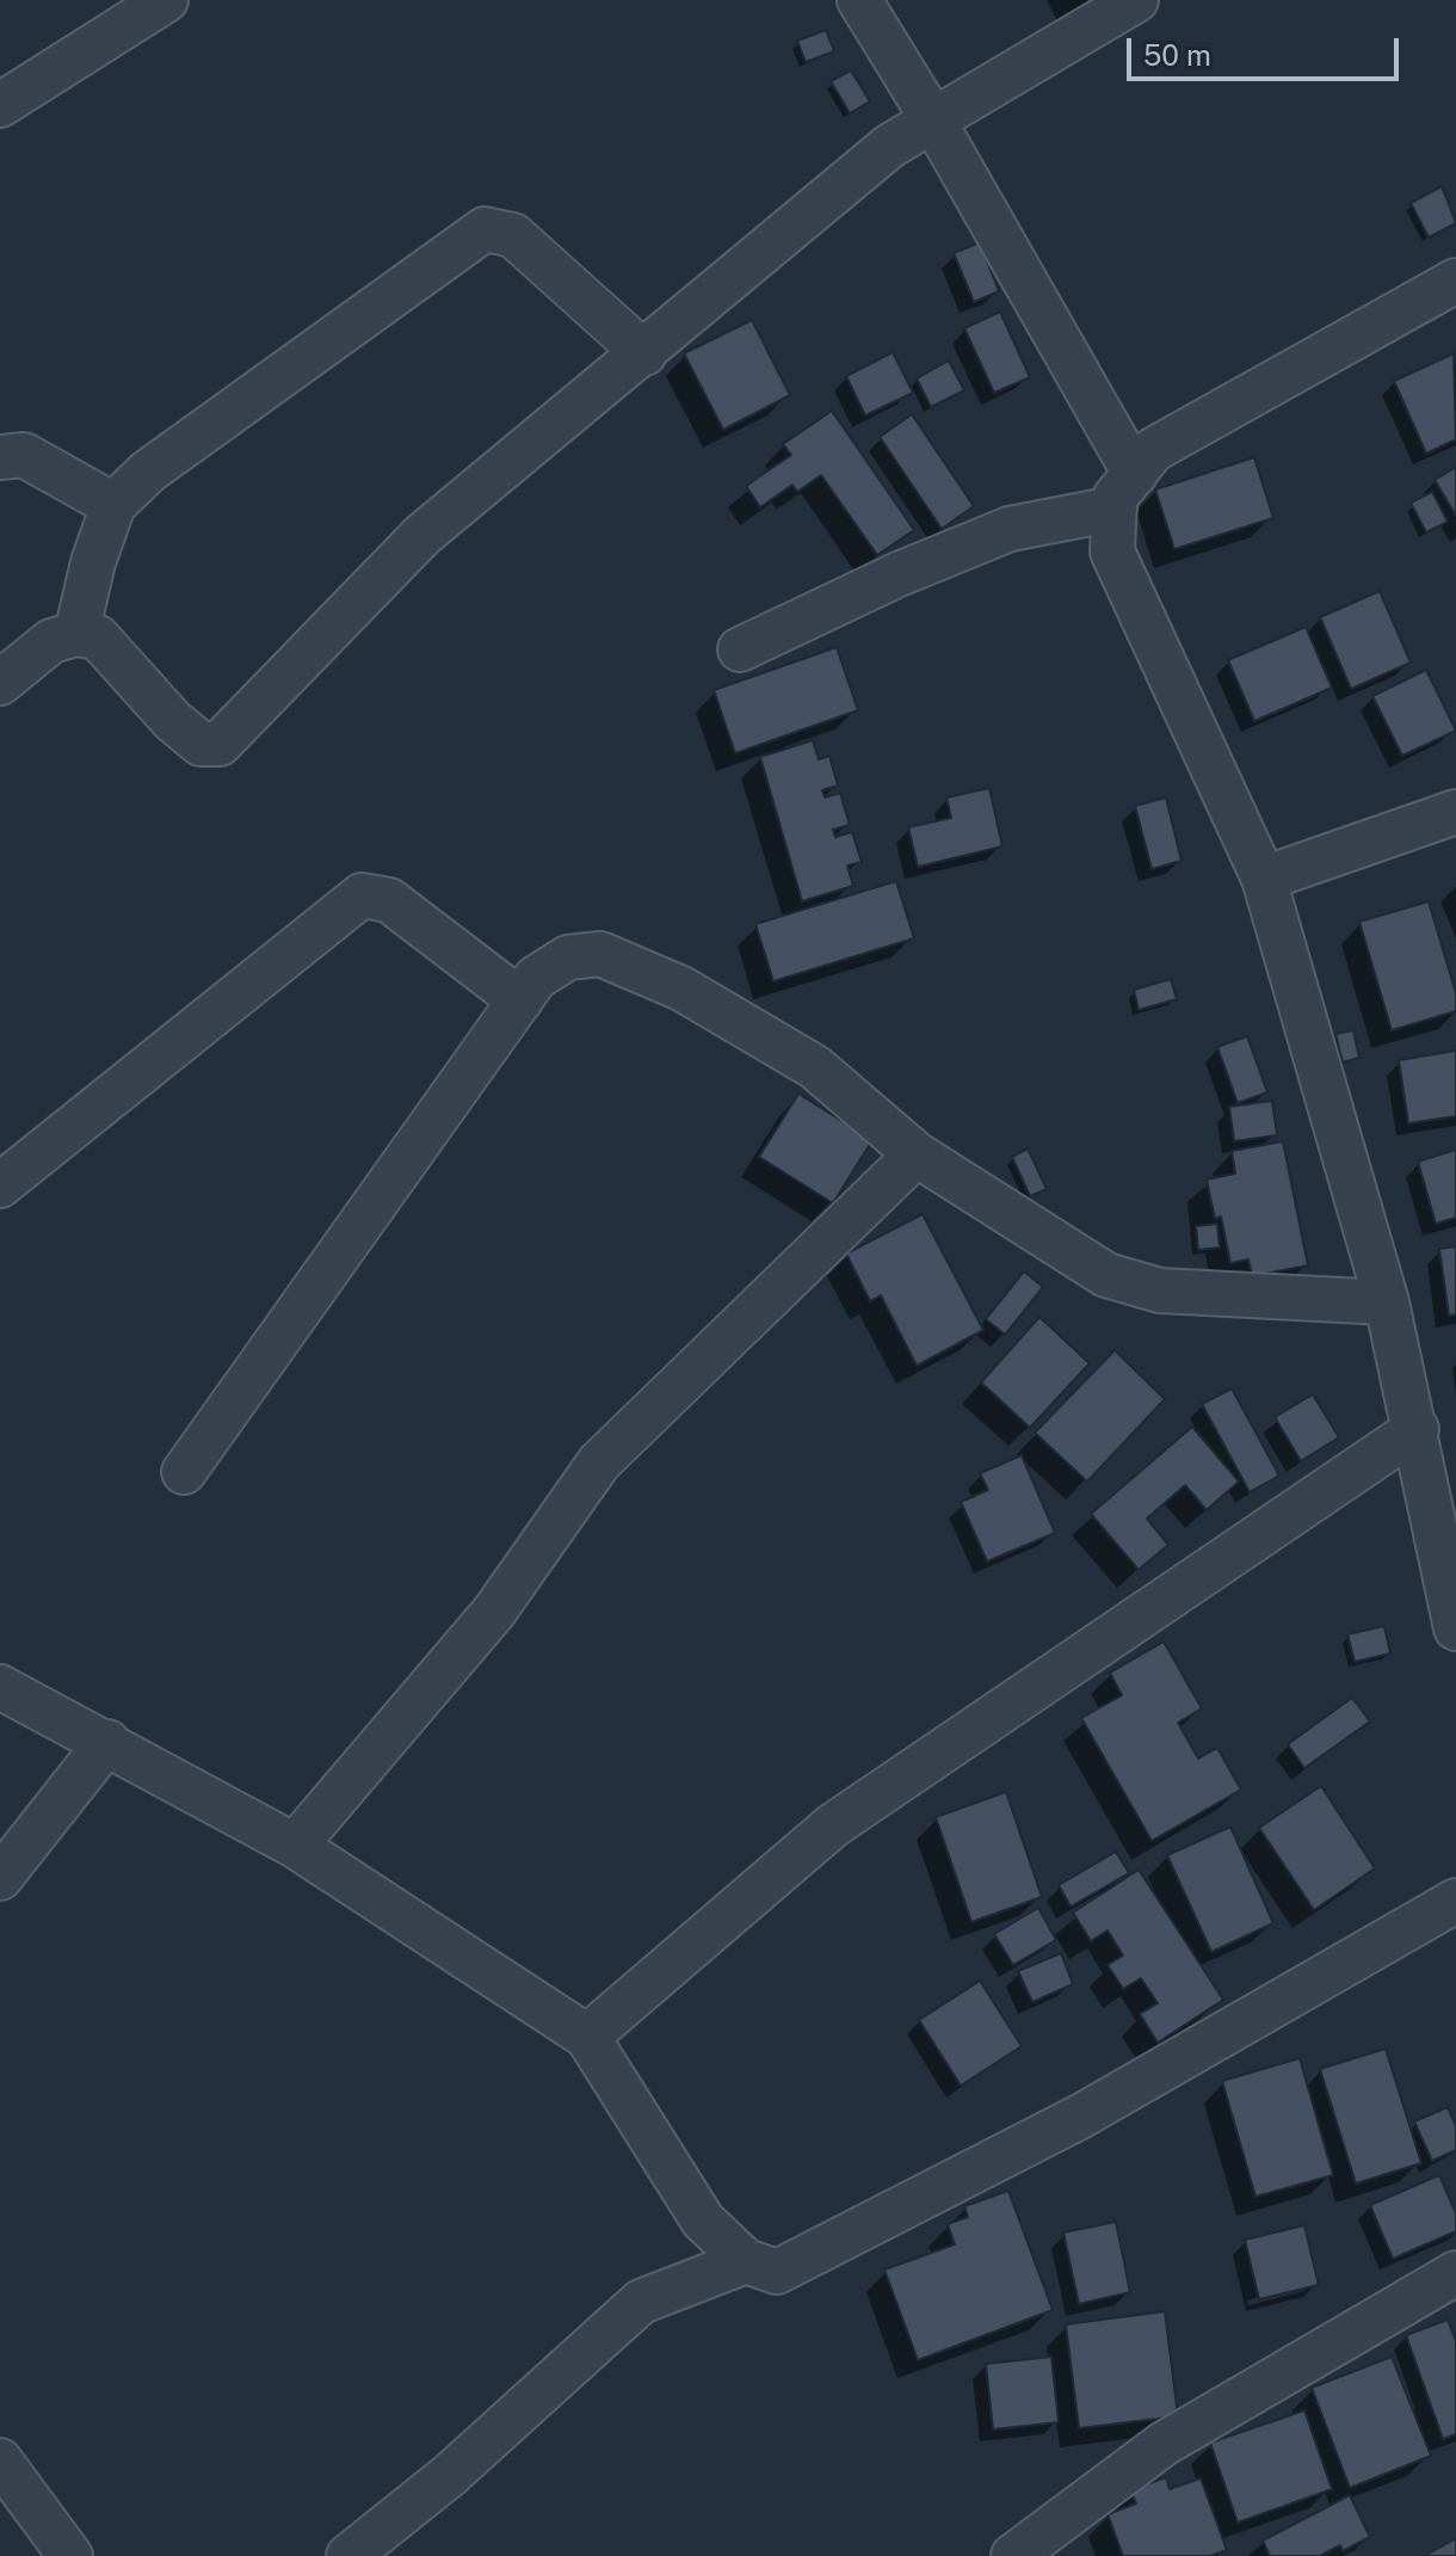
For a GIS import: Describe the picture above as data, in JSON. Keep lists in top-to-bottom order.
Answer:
{
  "scale_bar": "50 m"
}
